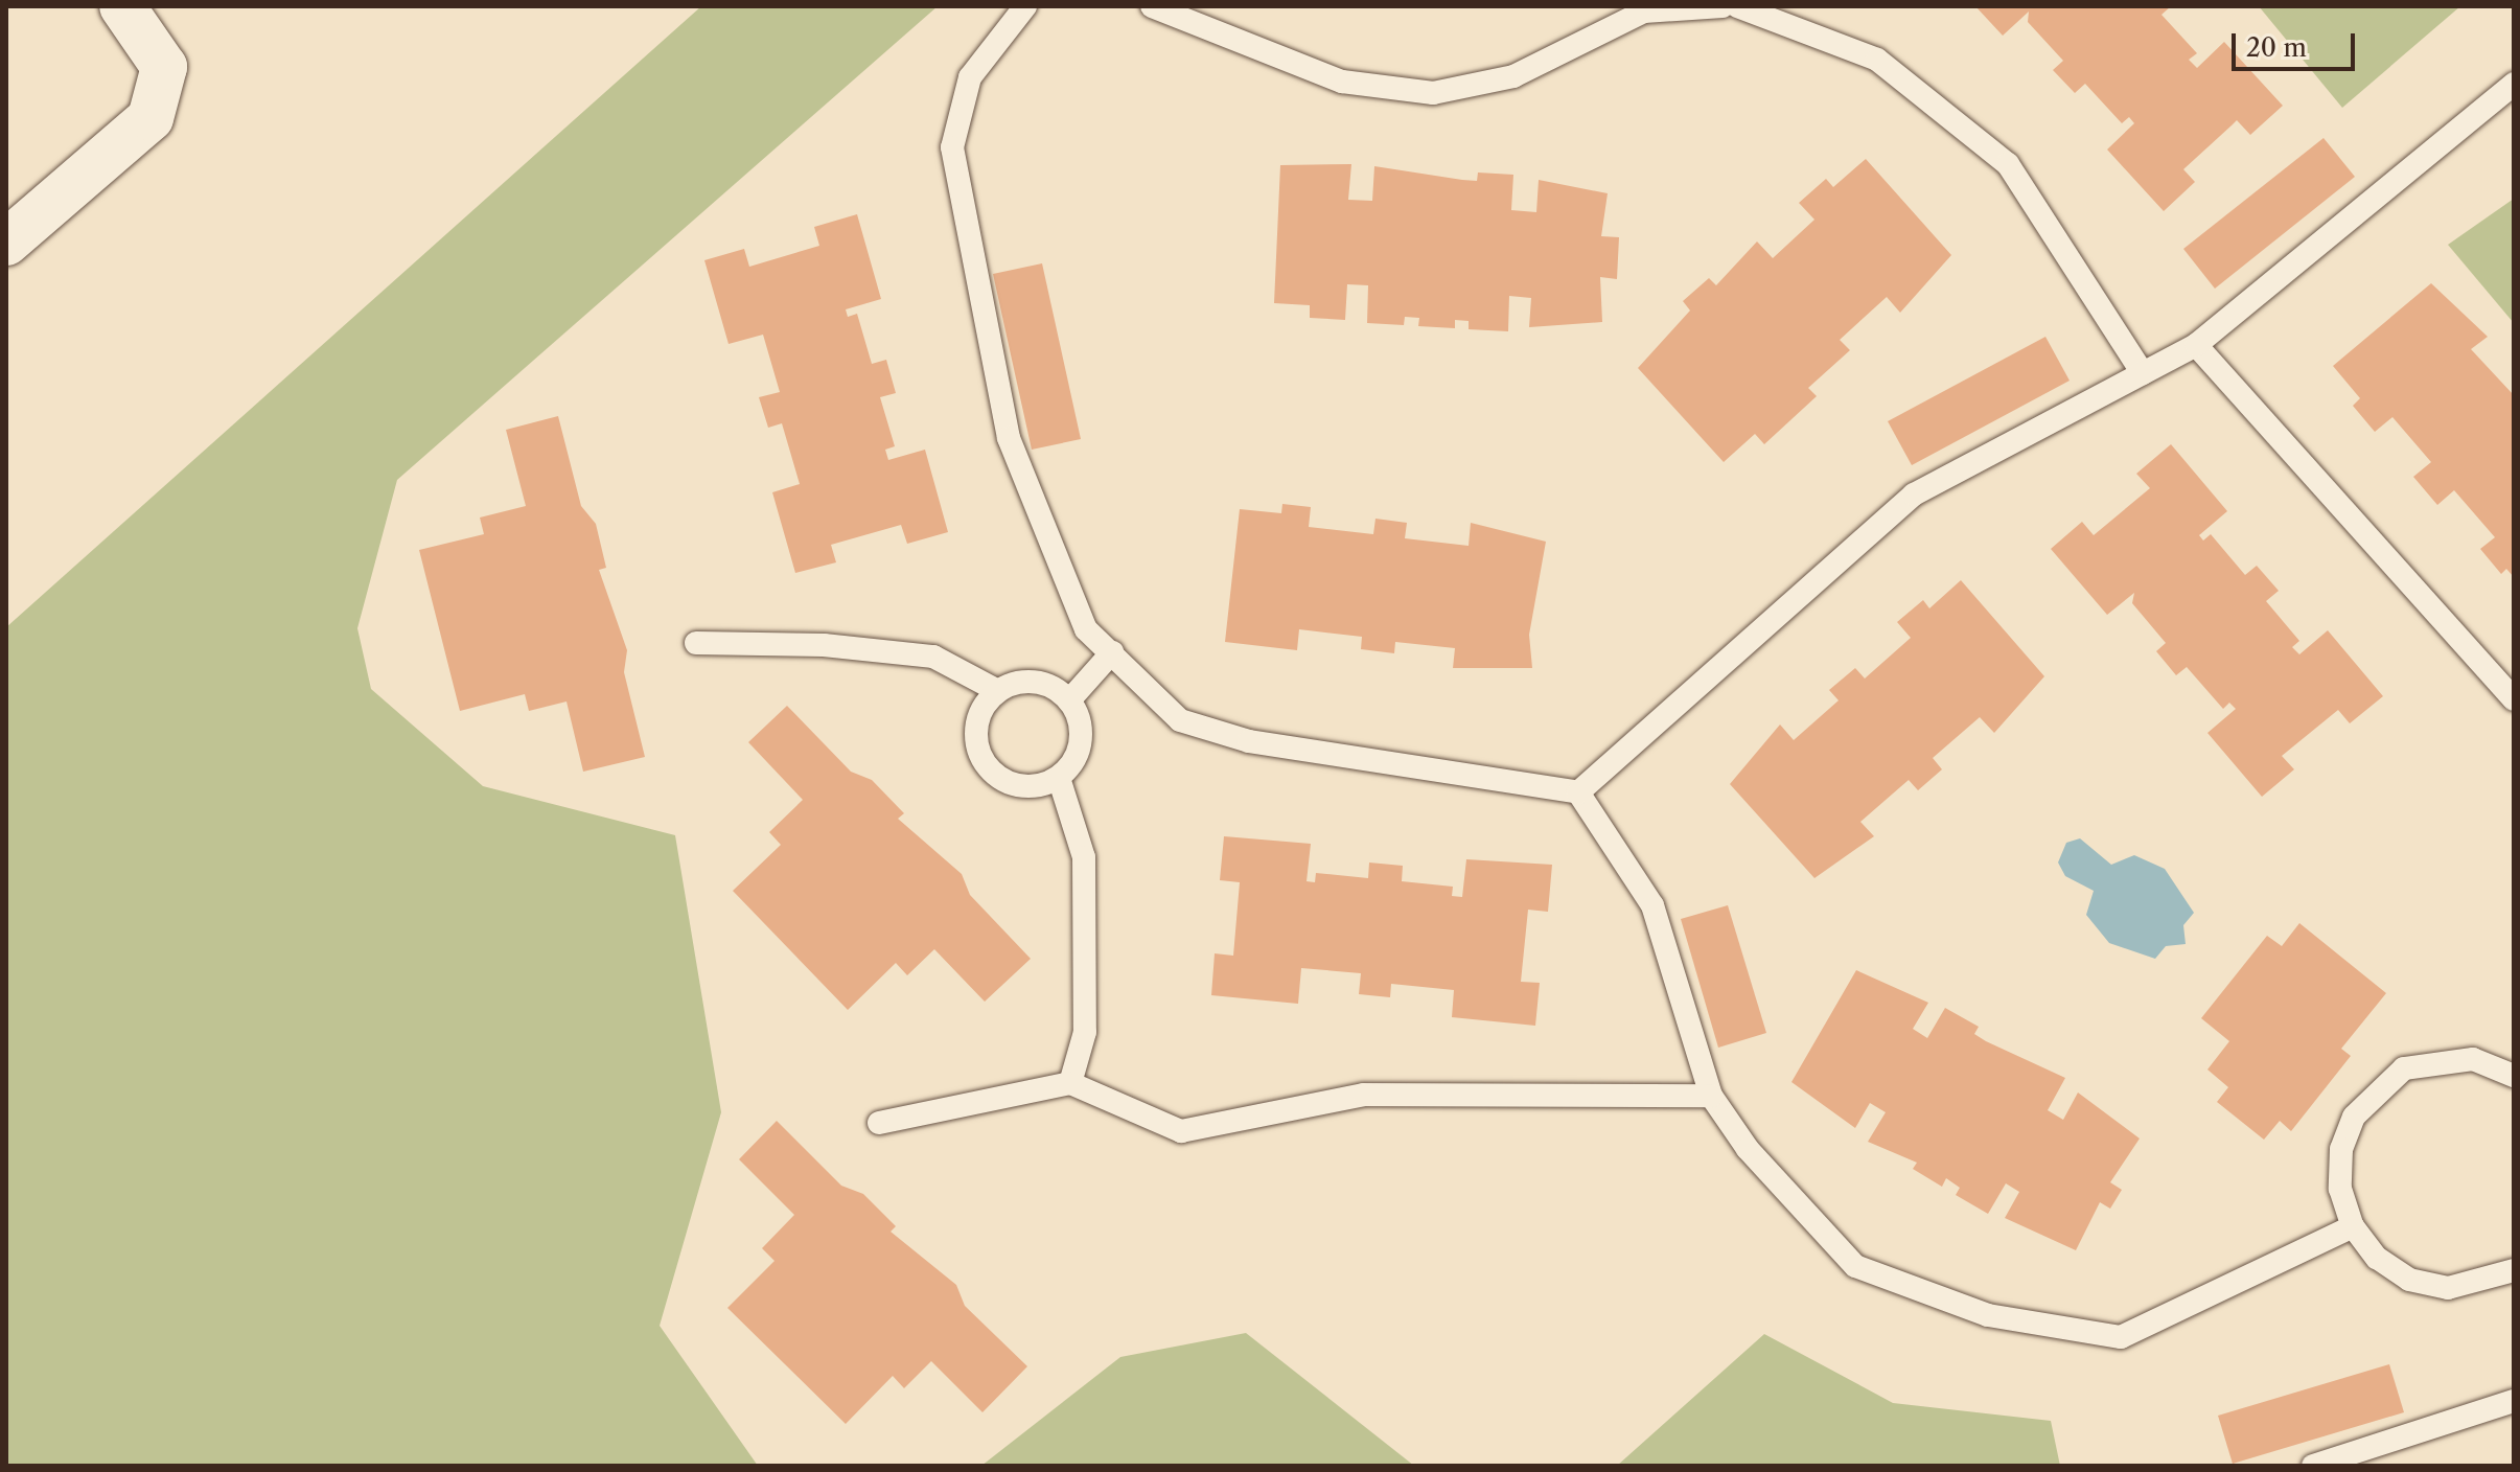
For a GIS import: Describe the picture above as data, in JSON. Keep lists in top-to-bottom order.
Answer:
{
  "scale_bar": "20 m"
}
